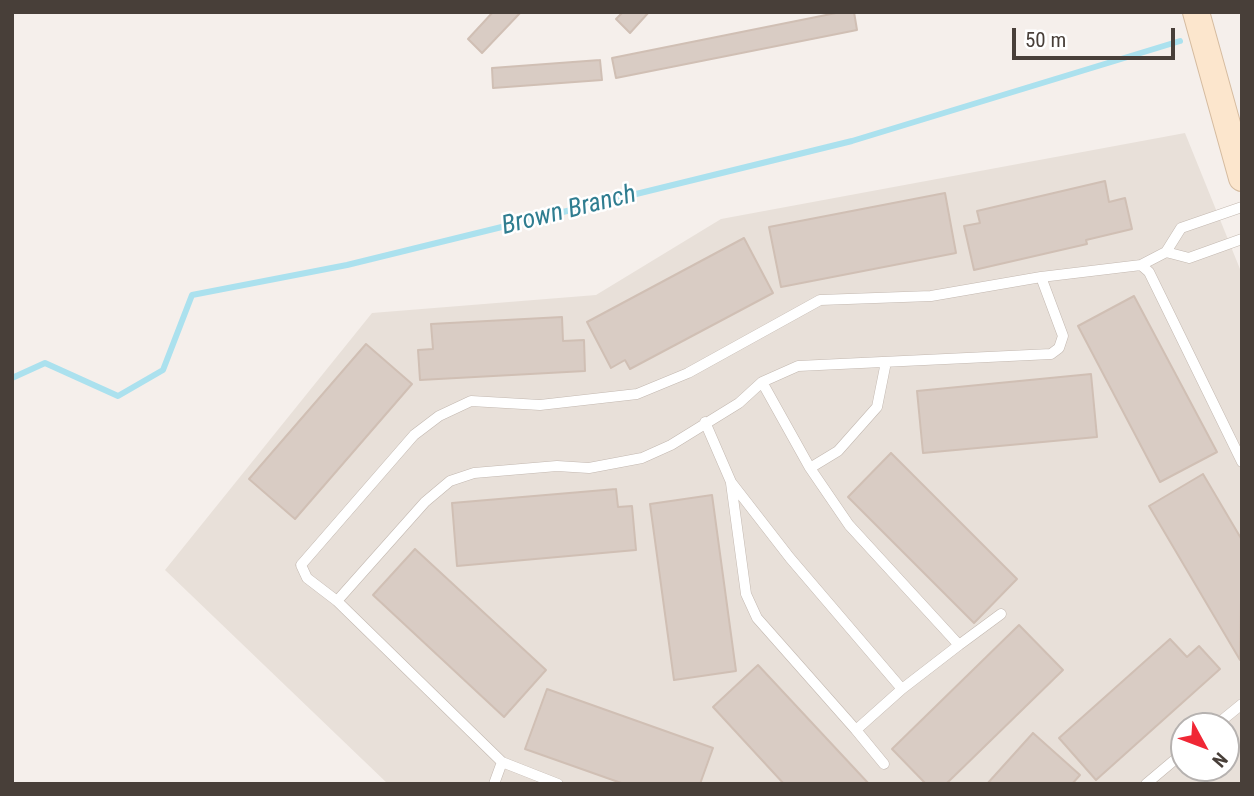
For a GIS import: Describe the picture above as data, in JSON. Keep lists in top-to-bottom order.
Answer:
{
  "water": ["Brown Branch"],
  "scale_bar": "50 m",
  "north": "bottom right"
}
